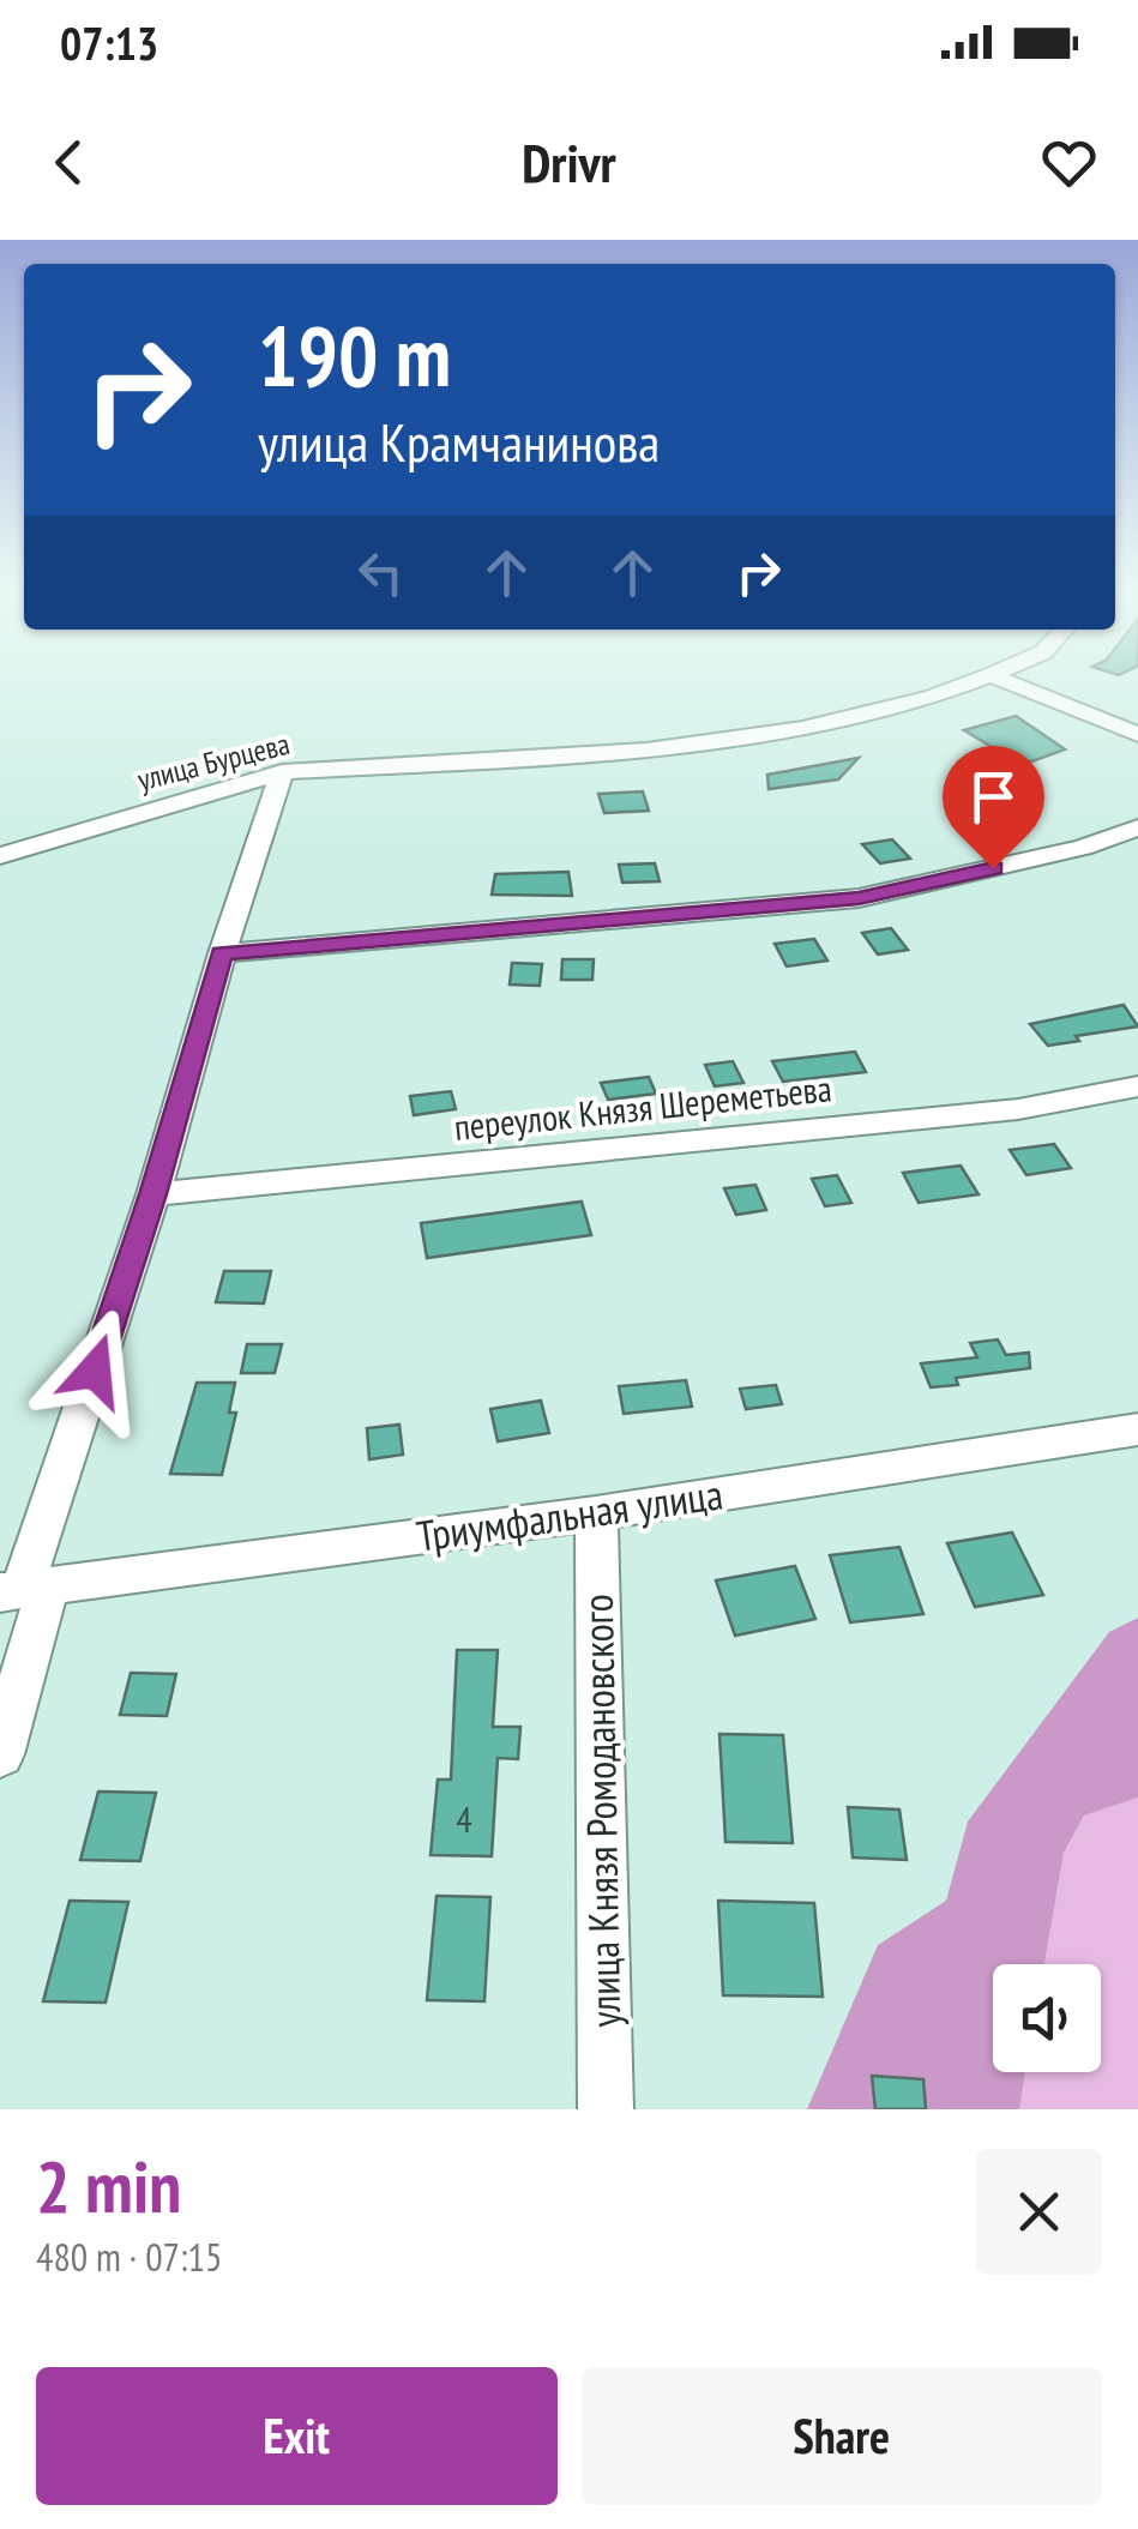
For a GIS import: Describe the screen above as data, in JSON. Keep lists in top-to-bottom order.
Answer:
{
  "streets": {
    "street": [
      "улица Бурцева",
      "переулок Князя Шереметьева",
      "Триумфальная улица",
      "улица Князя Ромодановского"
    ]
  },
  "crossings": [
    ["Триумфальная улица", "улица Князя Ромодановского"]
  ],
  "house_numbers": ["4"],
  "page": {
    "status": "07:13",
    "header": "Drivr",
    "turn": ["190 m", "улица Крамчанинова"],
    "heading": ["2 min", "480 m · 07:15"],
    "buttons": ["Exit", "Share"]
  }
}
